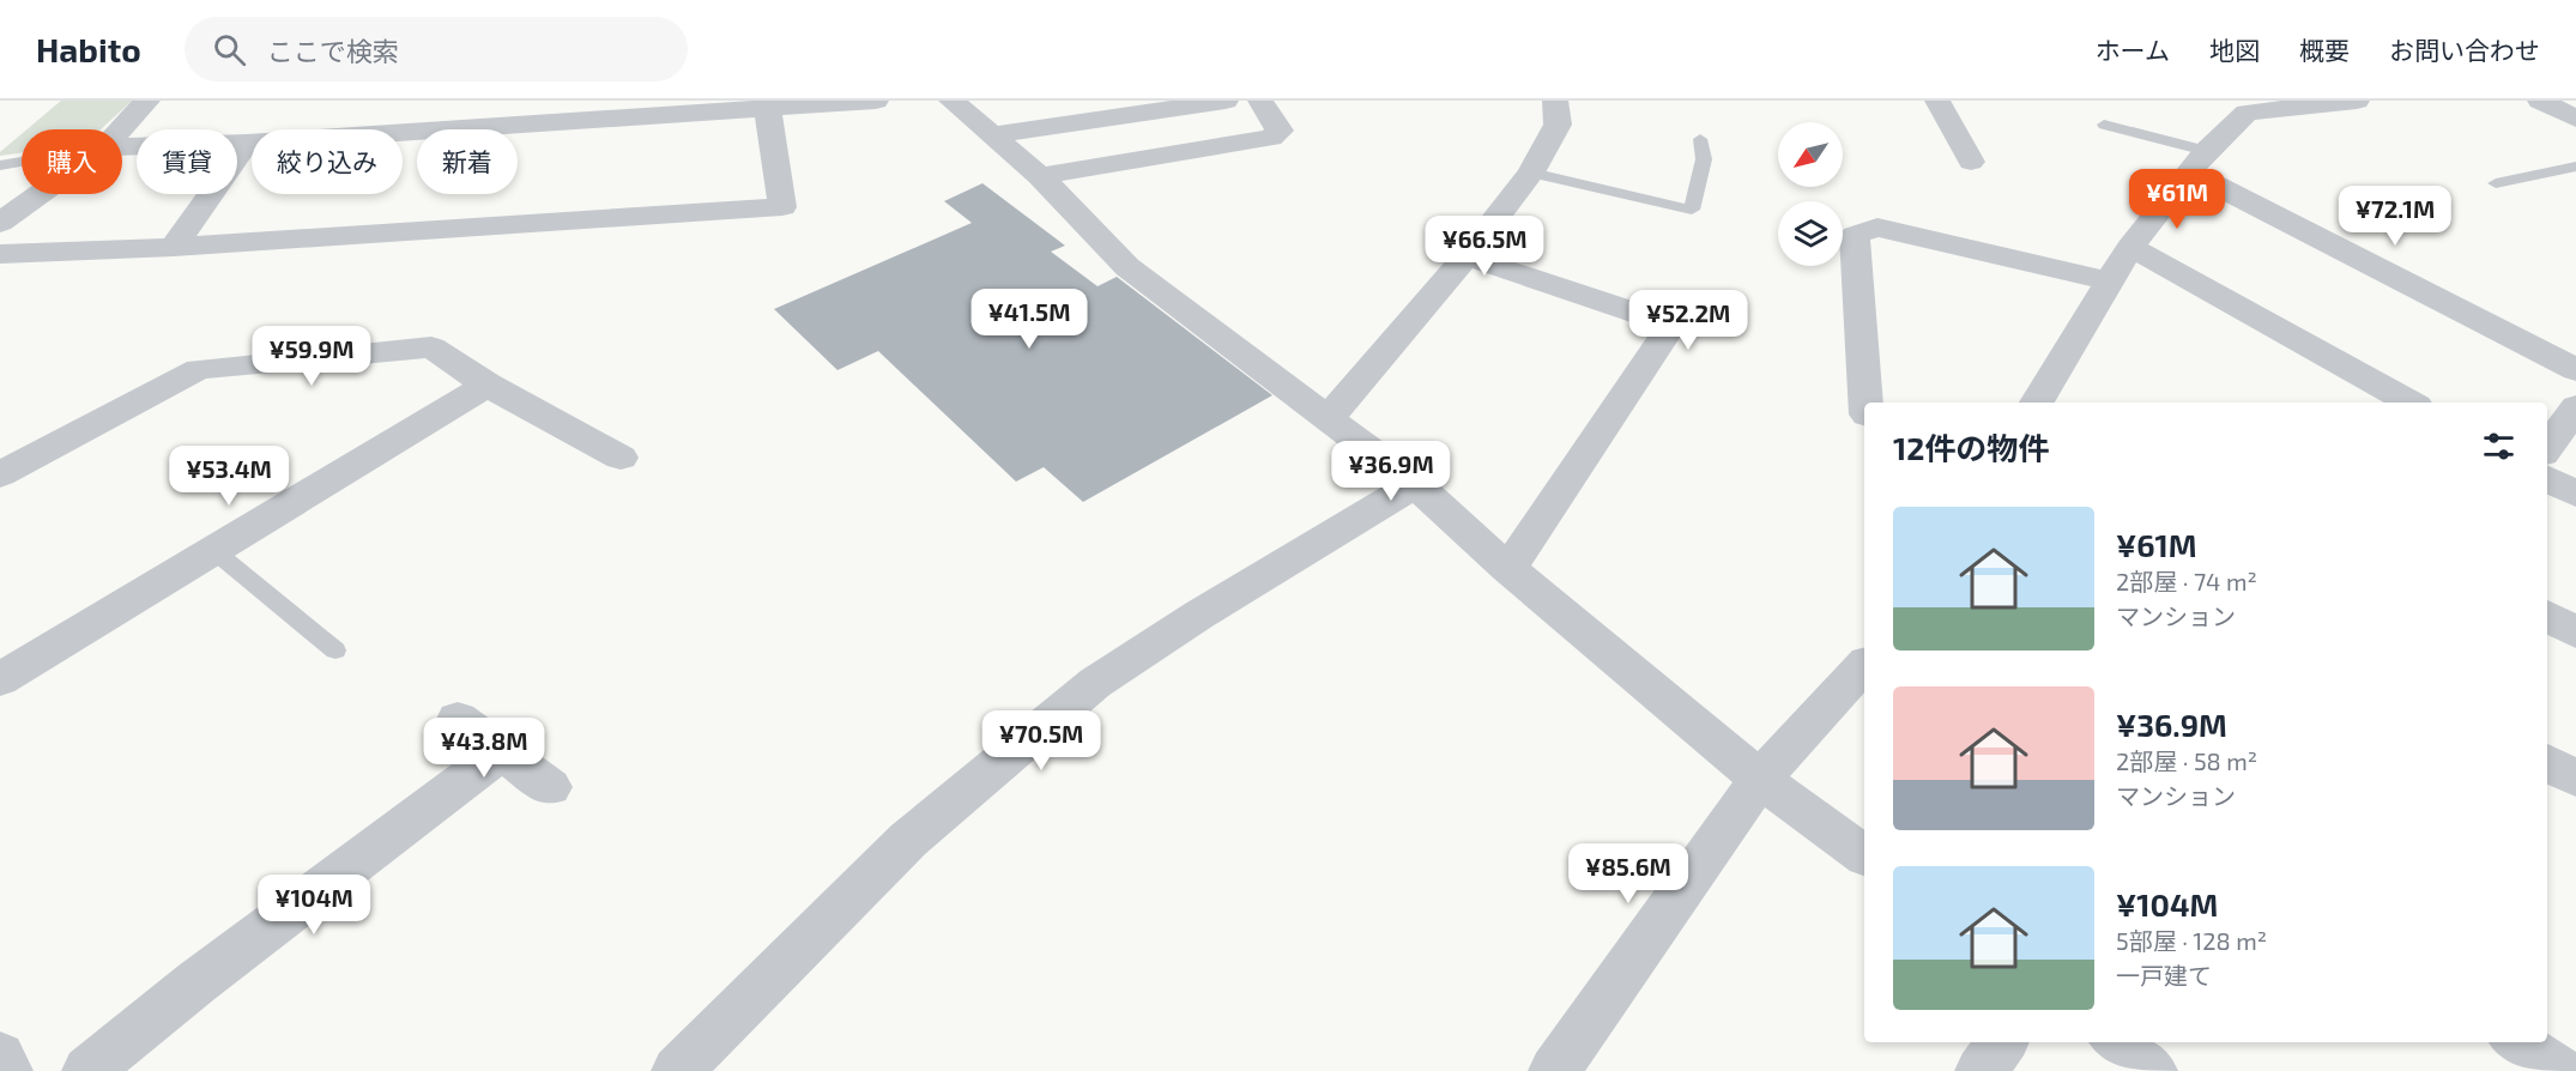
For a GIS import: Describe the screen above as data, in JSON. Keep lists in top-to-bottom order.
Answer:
{
  "north": "bottom left",
  "page": {
    "header": "Habito",
    "search": "ここで検索",
    "nav": [
      "ホーム",
      "地図",
      "概要",
      "お問い合わせ"
    ],
    "chip": [
      "購入",
      "賃貸",
      "絞り込み",
      "新着"
    ],
    "price": [
      "¥61M",
      "¥72.1M",
      "¥66.5M",
      "¥41.5M",
      "¥52.2M",
      "¥59.9M",
      "¥36.9M",
      "¥53.4M",
      "¥70.5M",
      "¥43.8M",
      "¥85.6M",
      "¥104M"
    ],
    "heading": "12件の物件",
    "list": [
      {
        "name": "¥61M",
        "note": "2部屋 · 74 m² · マンション"
      },
      {
        "name": "¥36.9M",
        "note": "2部屋 · 58 m² · マンション"
      },
      {
        "name": "¥104M",
        "note": "5部屋 · 128 m² · 一戸建て"
      }
    ]
  }
}
